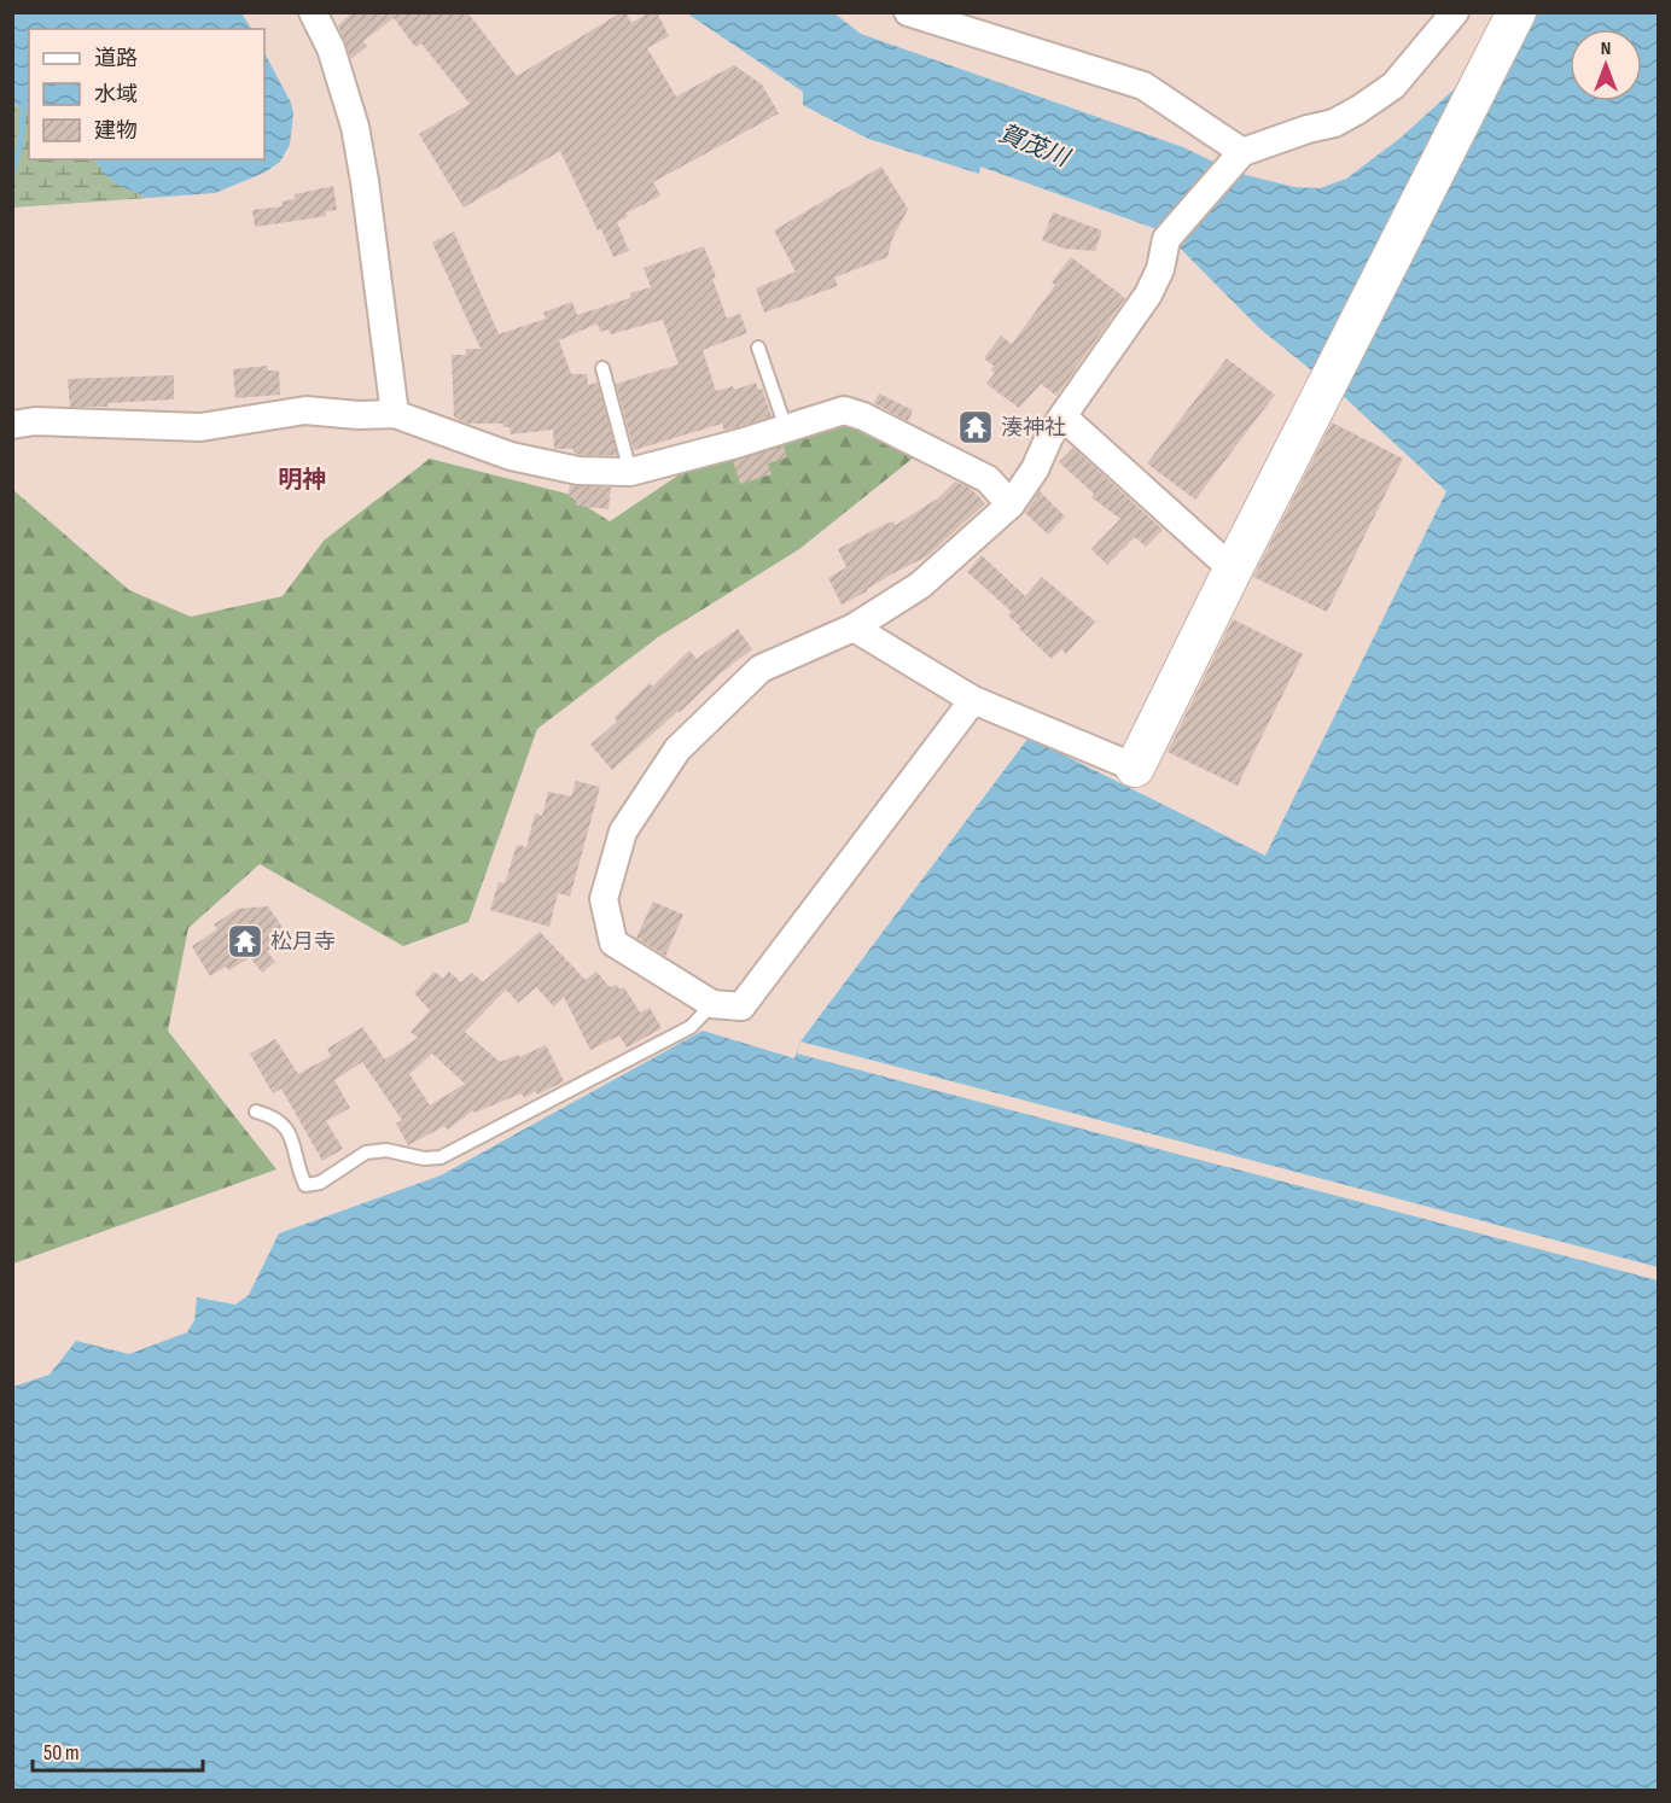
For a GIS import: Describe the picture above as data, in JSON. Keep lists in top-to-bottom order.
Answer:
{
  "districts": ["明神"],
  "water": ["賀茂川"],
  "places": {
    "temple": ["湊神社", "松月寺"]
  },
  "legend": ["道路", "水域", "建物"],
  "scale_bar": "50 m",
  "north": "top"
}
